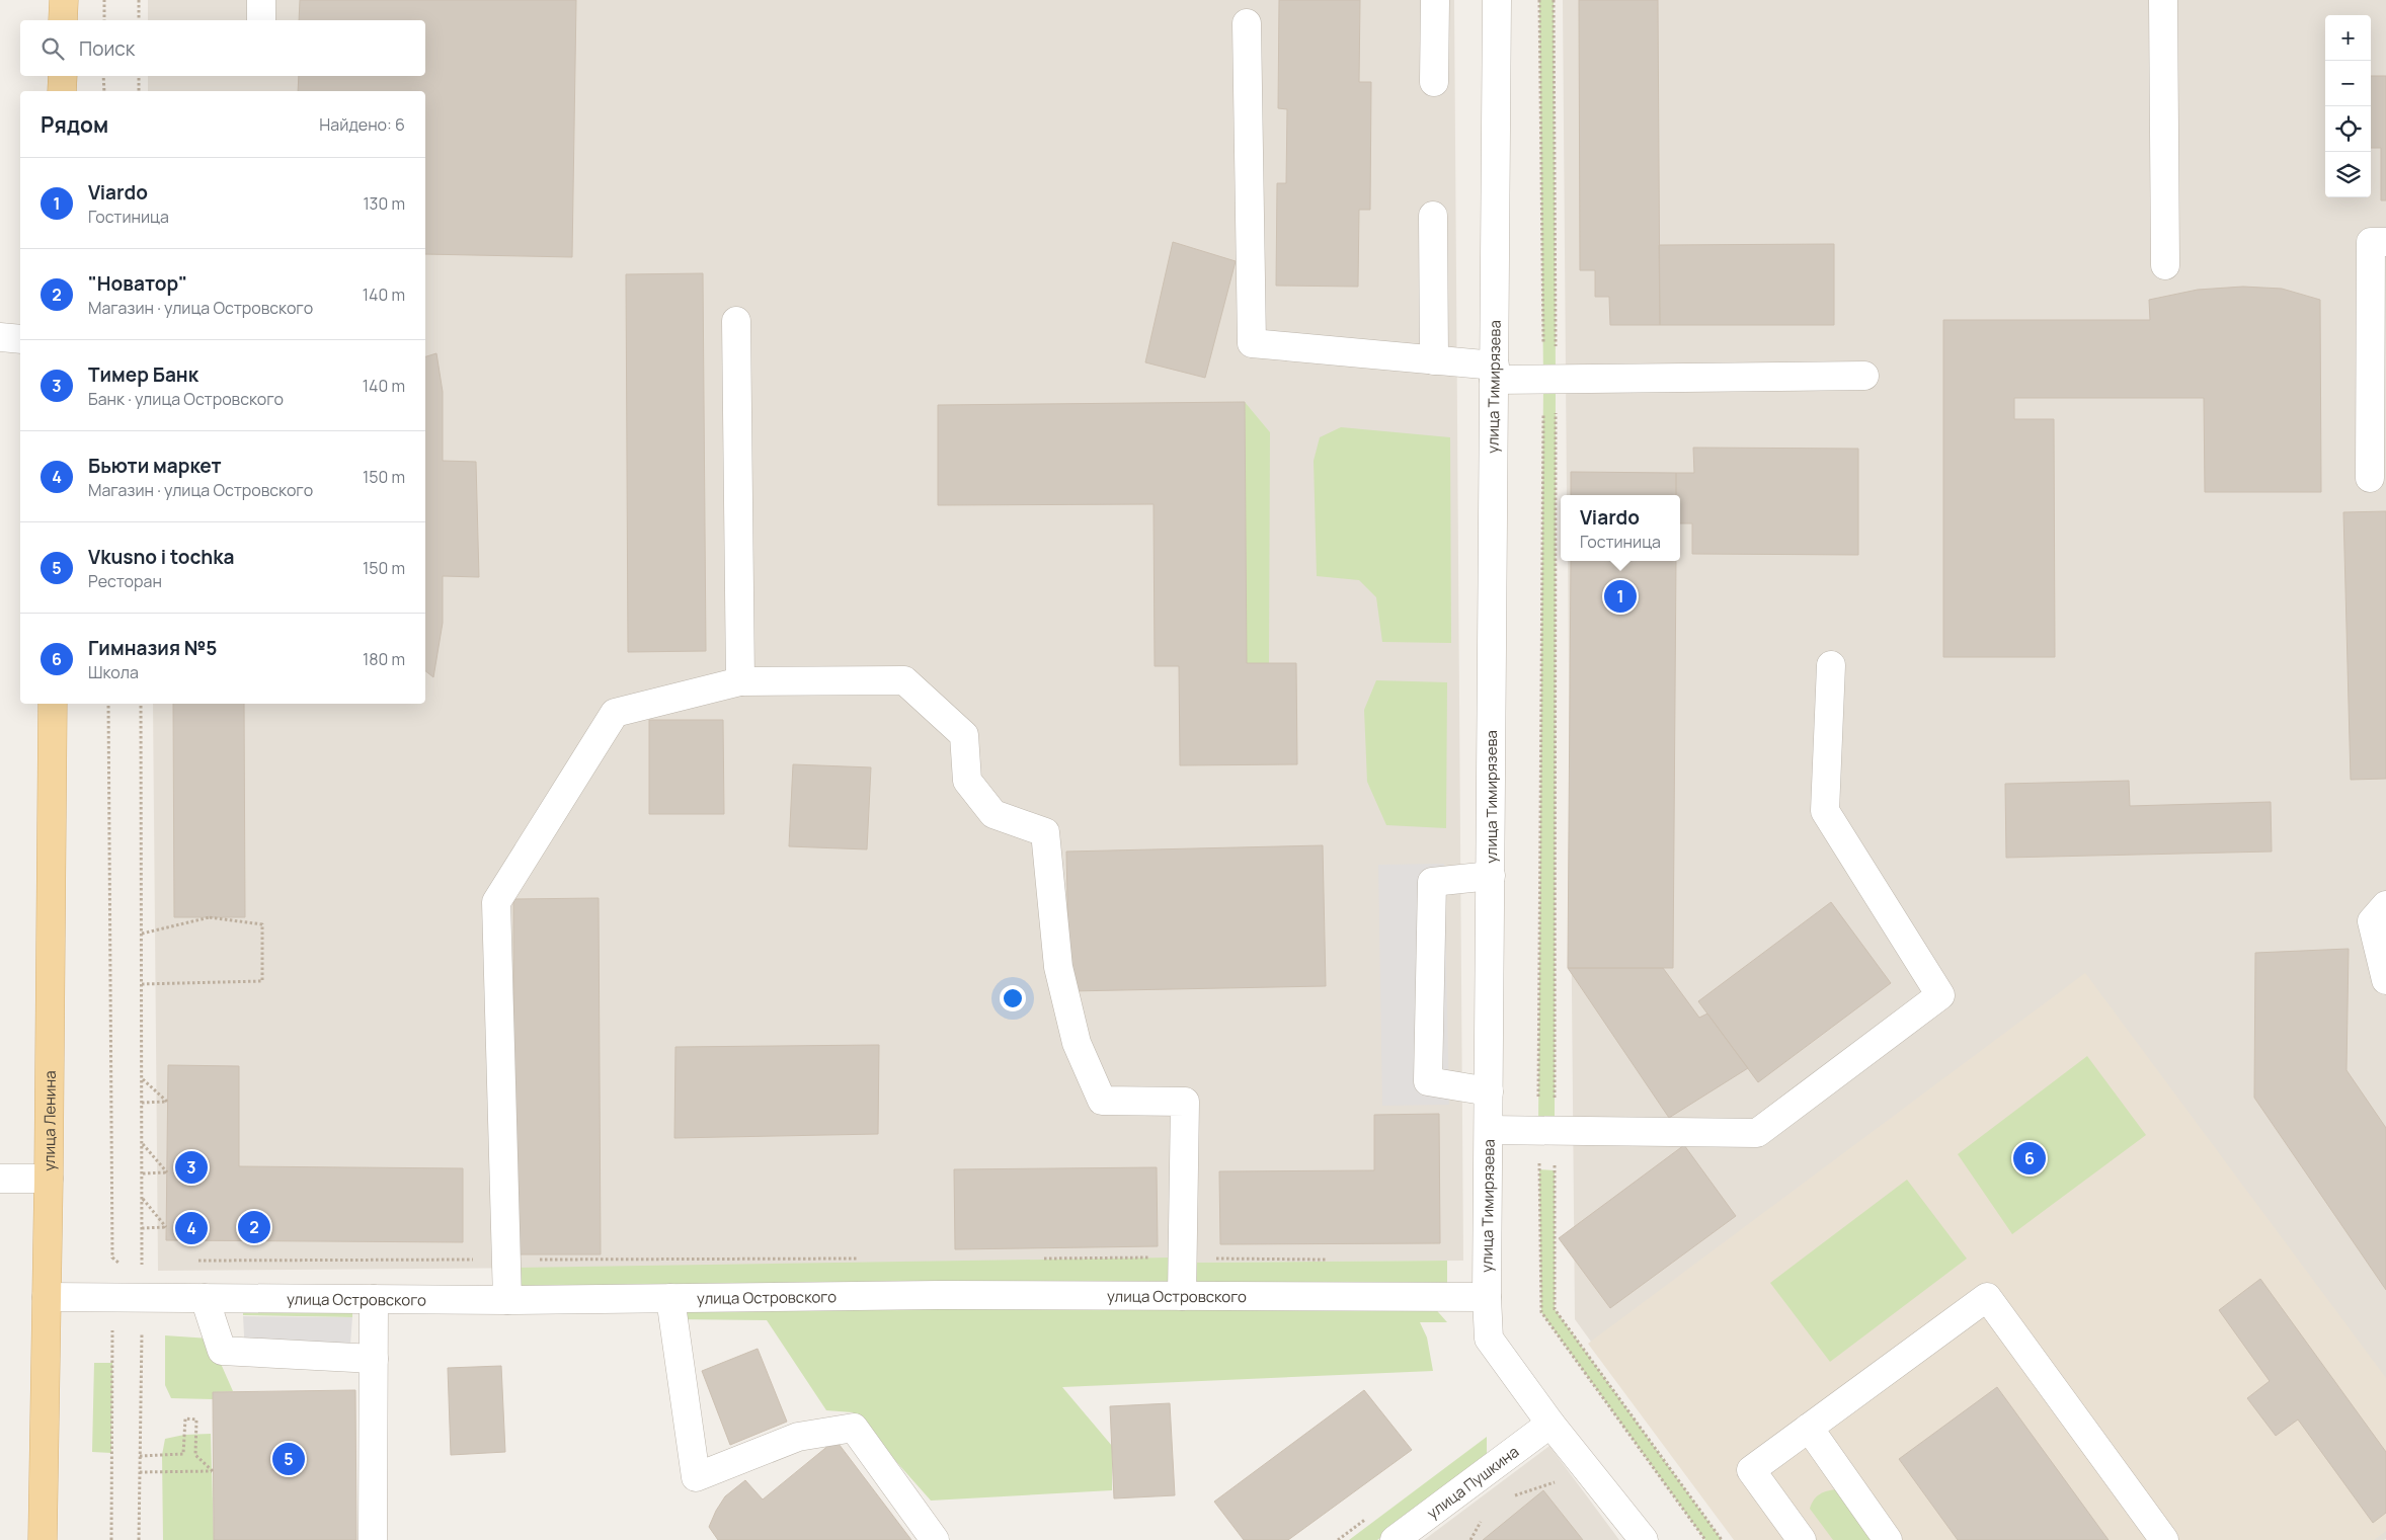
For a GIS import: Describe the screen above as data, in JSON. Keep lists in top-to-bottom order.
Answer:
{
  "streets": {
    "main road": ["улица Ленина"],
    "street": ["улица Тимирязева", "улица Островского", "улица Пушкина"]
  },
  "crossings": [
    ["улица Тимирязева", "улица Островского"],
    ["улица Тимирязева", "улица Пушкина"],
    ["улица Ленина", "улица Островского"]
  ],
  "page": {
    "map_buttons": ["+", "−"],
    "search": "Поиск",
    "heading": ["Рядом", "Найдено: 6"],
    "list": [
      {
        "mark": "1",
        "name": "Viardo",
        "note": "Гостиница",
        "value": "130 m"
      },
      {
        "mark": "2",
        "name": "\"Новатор\"",
        "note": "Магазин · улица Островского",
        "value": "140 m"
      },
      {
        "mark": "3",
        "name": "Тимер Банк",
        "note": "Банк · улица Островского",
        "value": "140 m"
      },
      {
        "mark": "4",
        "name": "Бьюти маркет",
        "note": "Магазин · улица Островского",
        "value": "150 m"
      },
      {
        "mark": "5",
        "name": "Vkusno i tochka",
        "note": "Ресторан",
        "value": "150 m"
      },
      {
        "mark": "6",
        "name": "Гимназия №5",
        "note": "Школа",
        "value": "180 m"
      }
    ],
    "popup": ["Viardo", "Гостиница"],
    "pins": [
      "1",
      "6",
      "3",
      "2",
      "4",
      "5"
    ]
  }
}
